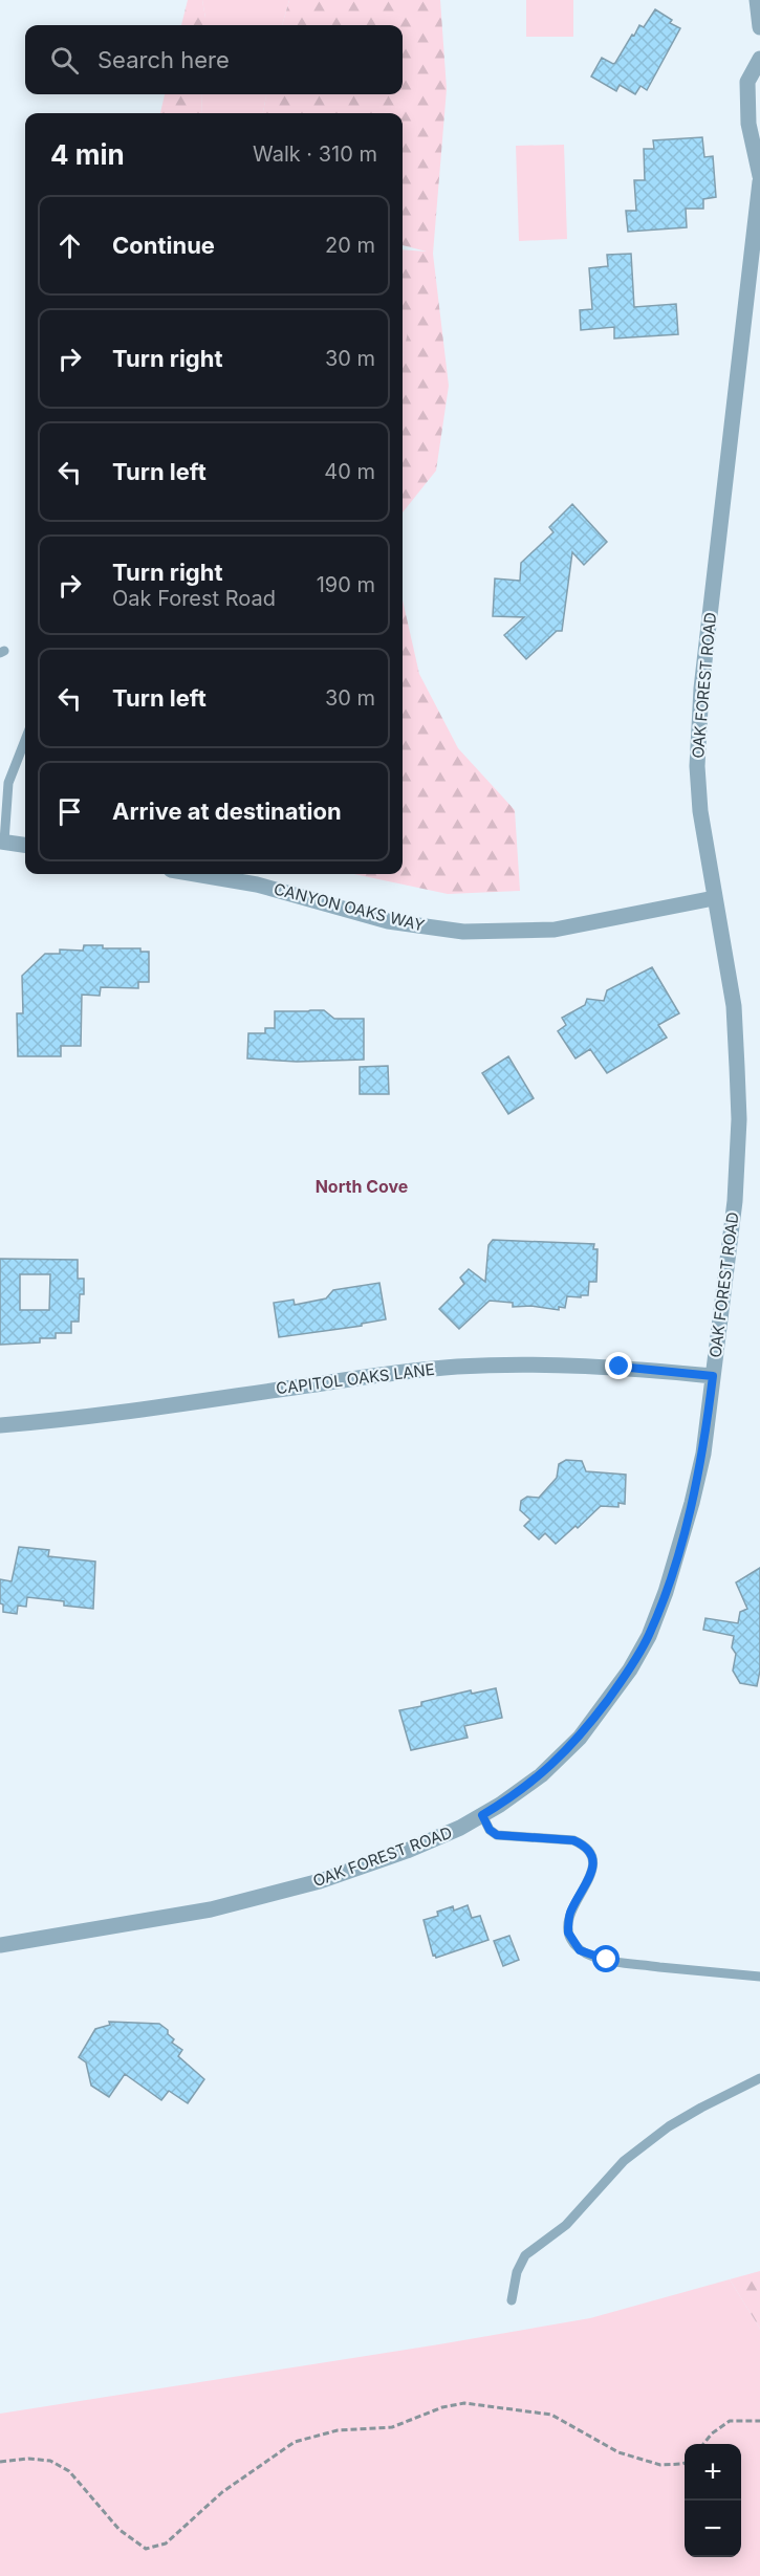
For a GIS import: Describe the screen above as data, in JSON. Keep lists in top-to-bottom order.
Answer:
{
  "streets": {
    "street": ["OAK FOREST ROAD", "CANYON OAKS WAY", "CAPITOL OAKS LANE"]
  },
  "crossings": [
    ["OAK FOREST ROAD", "CANYON OAKS WAY"],
    ["OAK FOREST ROAD", "CAPITOL OAKS LANE"]
  ],
  "districts": ["North Cove"],
  "page": {
    "search": "Search here",
    "heading": ["4 min", "Walk · 310 m"],
    "list": [
      ["Continue", "20 m"],
      ["Turn right", "30 m"],
      ["Turn left", "40 m"],
      ["Turn right", "Oak Forest Road", "190 m"],
      ["Turn left", "30 m"],
      "Arrive at destination"
    ],
    "map_buttons": ["+", "−"]
  }
}
